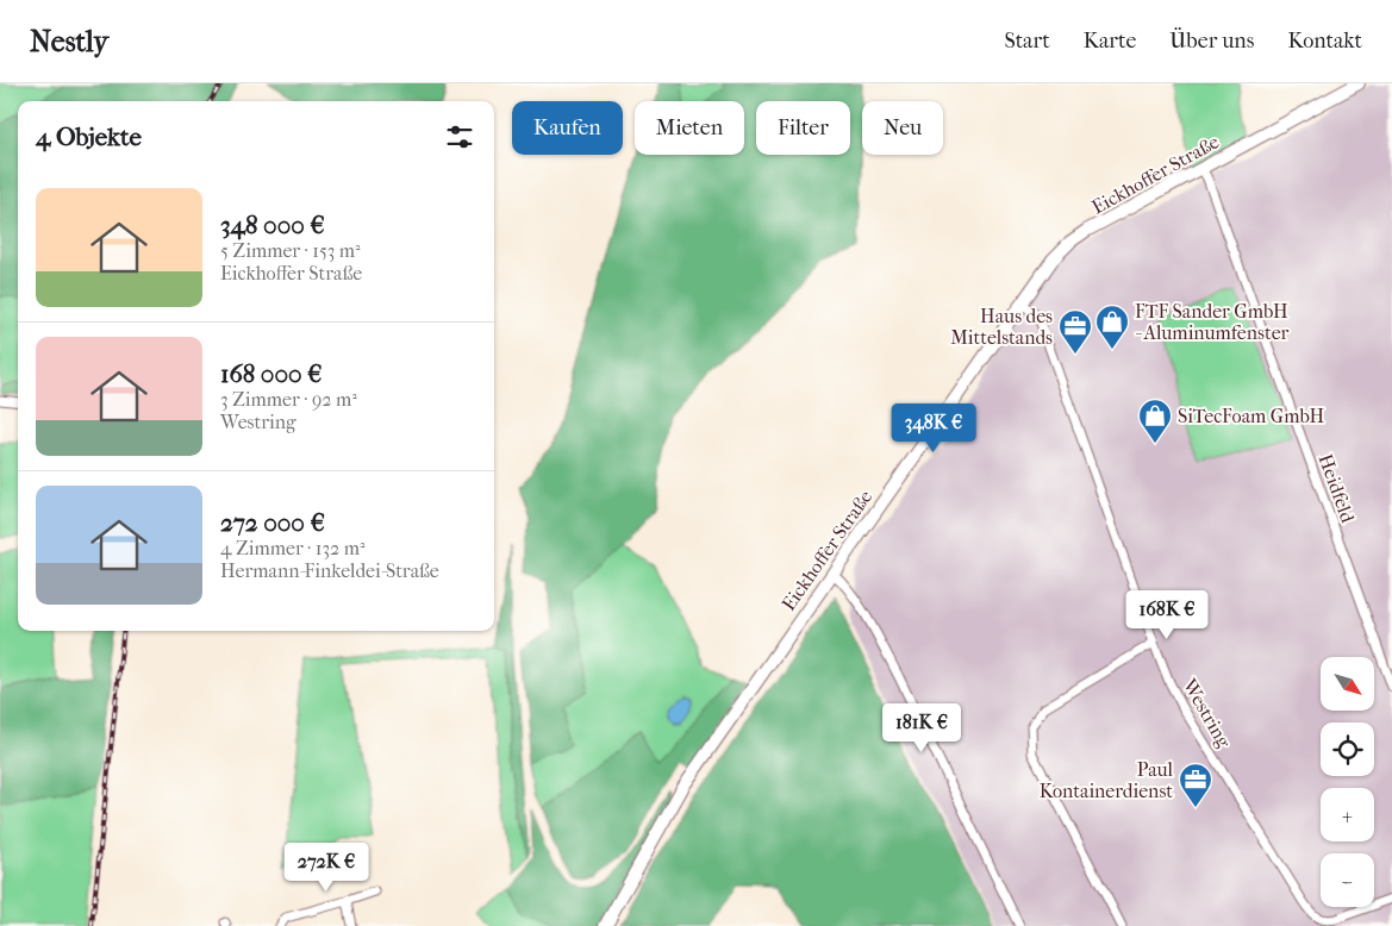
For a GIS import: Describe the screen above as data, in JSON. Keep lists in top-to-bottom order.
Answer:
{
  "streets": {
    "main road": ["Eickhoffer Straße"],
    "street": ["Heidfeld", "Westring"]
  },
  "crossings": [
    ["Eickhoffer Straße", "Heidfeld"],
    ["Eickhoffer Straße", "Westring"]
  ],
  "places": {
    "shop": ["FTF Sander GmbH - Aluminumfenster", "SiTecFoam GmbH"],
    "office": ["Haus des Mittelstands", "Paul Kontainerdienst"]
  },
  "north": "bottom right",
  "page": {
    "header": "Nestly",
    "nav": [
      "Start",
      "Karte",
      "Über uns",
      "Kontakt"
    ],
    "chip": [
      "Kaufen",
      "Mieten",
      "Filter",
      "Neu"
    ],
    "heading": "4 Objekte",
    "list": [
      {
        "name": "348 000 €",
        "note": "5 Zimmer · 153 m² · Eickhoffer Straße"
      },
      {
        "name": "168 000 €",
        "note": "3 Zimmer · 92 m² · Westring"
      },
      {
        "name": "272 000 €",
        "note": "4 Zimmer · 132 m² · Hermann-Finkeldei-Straße"
      }
    ],
    "price": [
      "348K €",
      "168K €",
      "181K €",
      "272K €"
    ],
    "map_buttons": ["+", "−"]
  }
}
